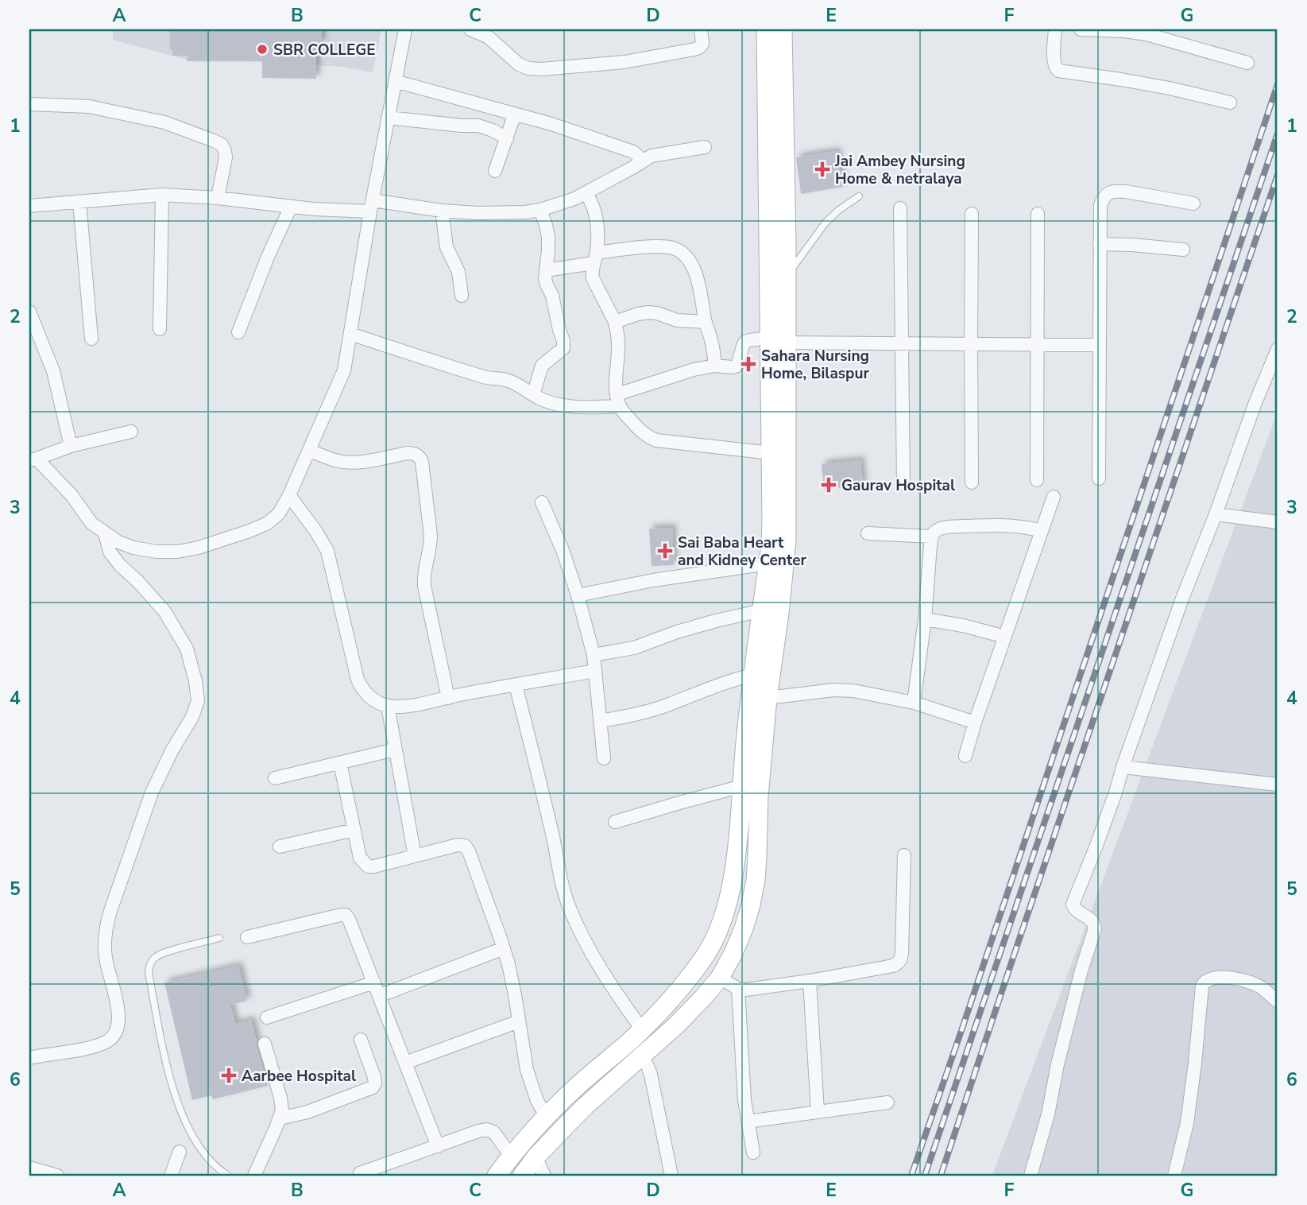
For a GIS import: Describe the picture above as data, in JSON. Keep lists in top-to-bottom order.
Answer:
{
  "places": {
    "other": ["SBR COLLEGE"],
    "health": [
      "Jai Ambey Nursing Home & netralaya",
      "Sahara Nursing Home, Bilaspur",
      "Gaurav Hospital",
      "Sai Baba Heart and Kidney Center",
      "Aarbee Hospital"
    ]
  },
  "grid": {
    "columns": [
      "A",
      "B",
      "C",
      "D",
      "E",
      "F",
      "G"
    ],
    "rows": [
      "1",
      "2",
      "3",
      "4",
      "5",
      "6"
    ]
  }
}
